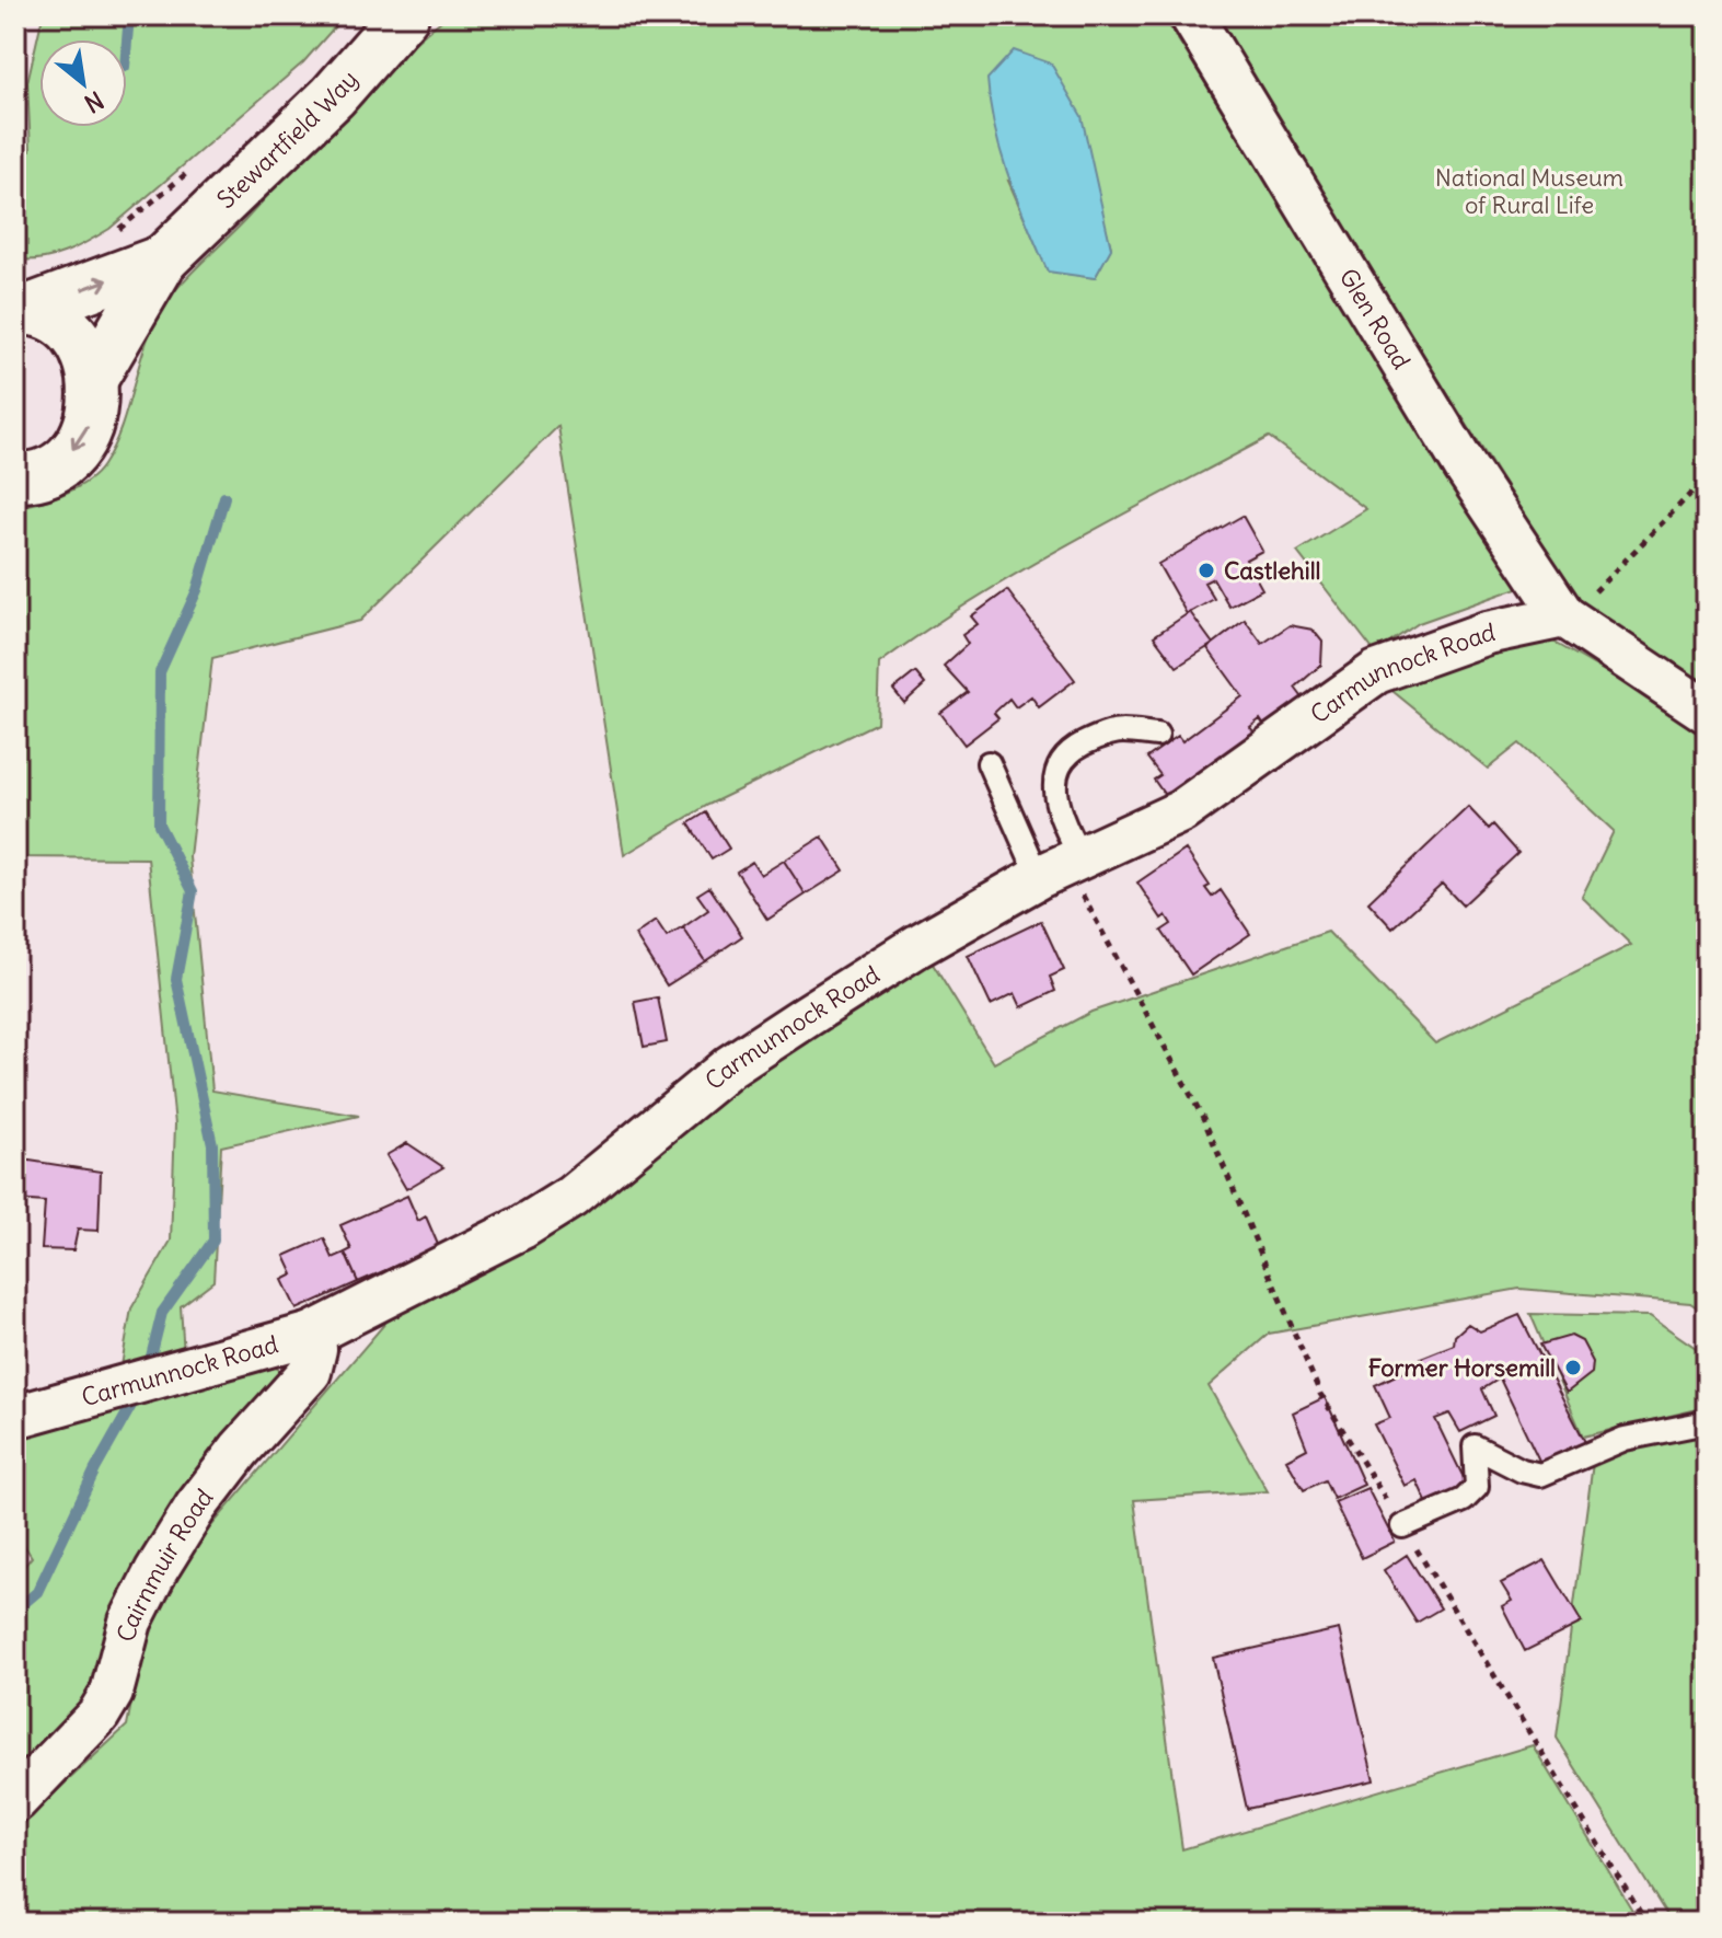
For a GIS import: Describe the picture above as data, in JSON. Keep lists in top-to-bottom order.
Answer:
{
  "streets": {
    "street": [
      "Stewartfield Way",
      "Glen Road",
      "Carmunnock Road",
      "Cairnmuir Road"
    ]
  },
  "crossings": [
    ["Glen Road", "Carmunnock Road"],
    ["Carmunnock Road", "Cairnmuir Road"]
  ],
  "parks": ["National Museum of Rural Life"],
  "places": ["Castlehill", "Former Horsemill"],
  "north": "bottom right"
}
